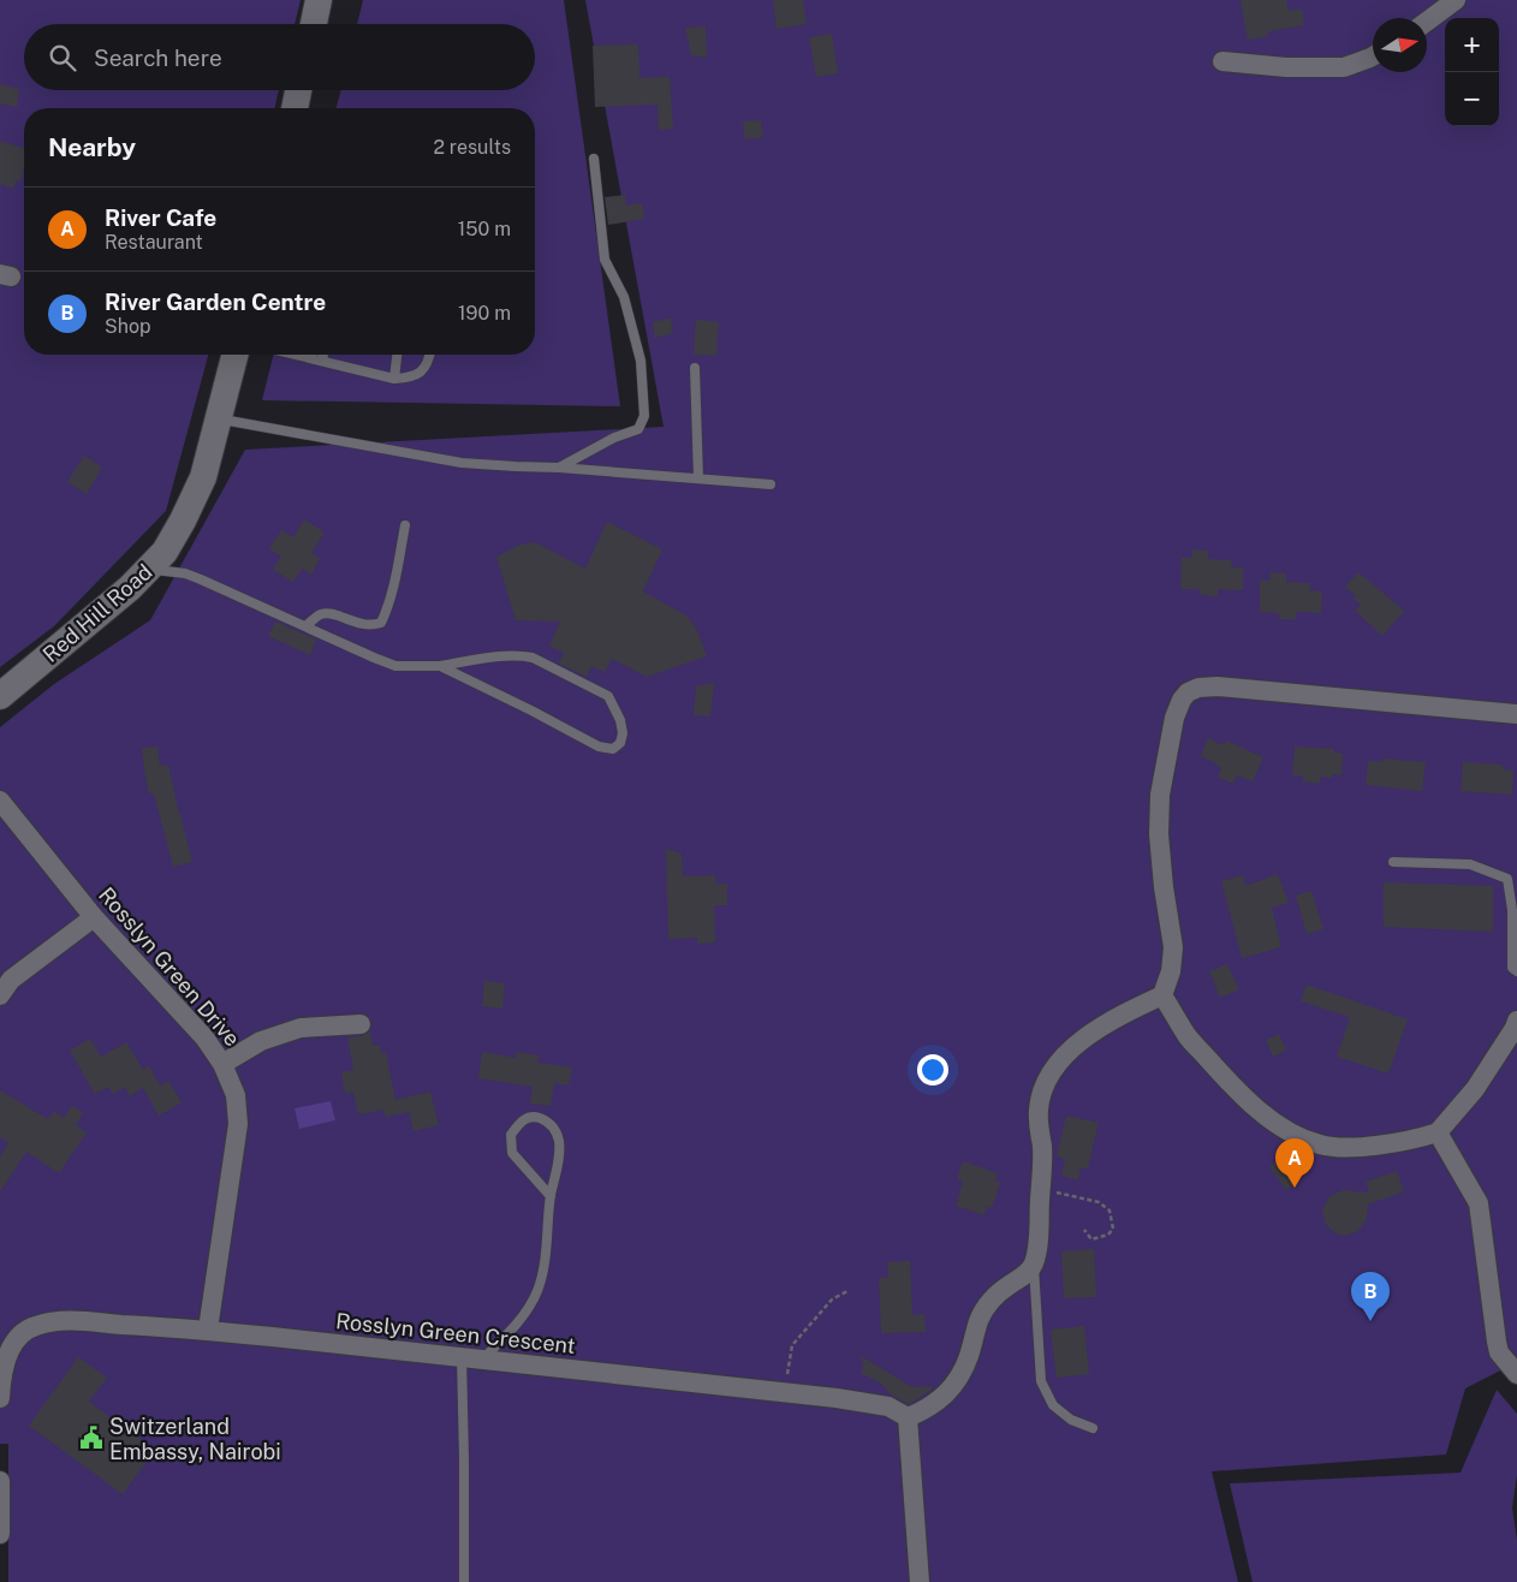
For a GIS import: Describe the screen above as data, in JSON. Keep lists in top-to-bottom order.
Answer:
{
  "streets": {
    "main road": ["Red Hill Road"],
    "street": ["Rosslyn Green Drive", "Rosslyn Green Crescent"]
  },
  "crossings": [
    ["Rosslyn Green Drive", "Rosslyn Green Crescent"]
  ],
  "places": {
    "public building": ["Switzerland Embassy, Nairobi"]
  },
  "north": "right",
  "page": {
    "map_buttons": ["+", "−"],
    "search": "Search here",
    "heading": ["Nearby", "2 results"],
    "list": [
      {
        "mark": "A",
        "name": "River Cafe",
        "note": "Restaurant",
        "value": "150 m"
      },
      {
        "mark": "B",
        "name": "River Garden Centre",
        "note": "Shop",
        "value": "190 m"
      }
    ],
    "pins": ["A", "B"]
  }
}
